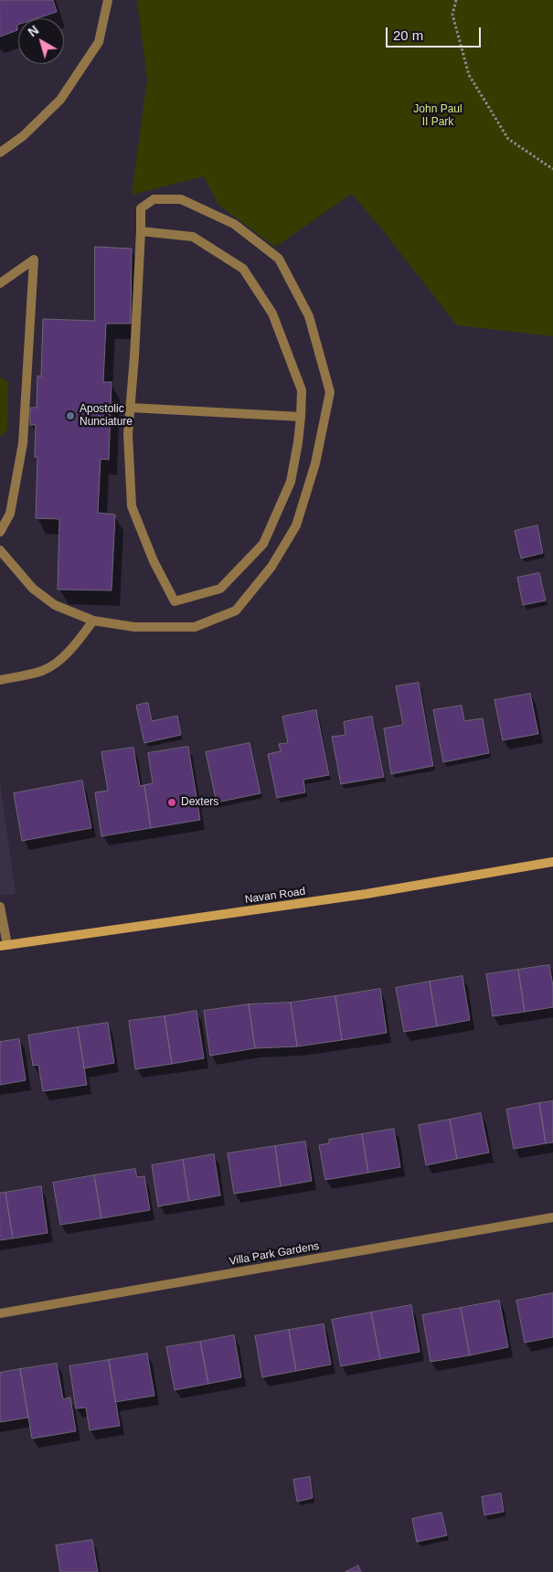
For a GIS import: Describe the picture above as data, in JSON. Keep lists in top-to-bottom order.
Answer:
{
  "streets": {
    "main road": ["Navan Road"],
    "street": ["Villa Park Gardens"]
  },
  "parks": ["John Paul II Park"],
  "places": ["Apostolic Nunciature", "Dexters"],
  "scale_bar": "20 m",
  "north": "top left"
}
